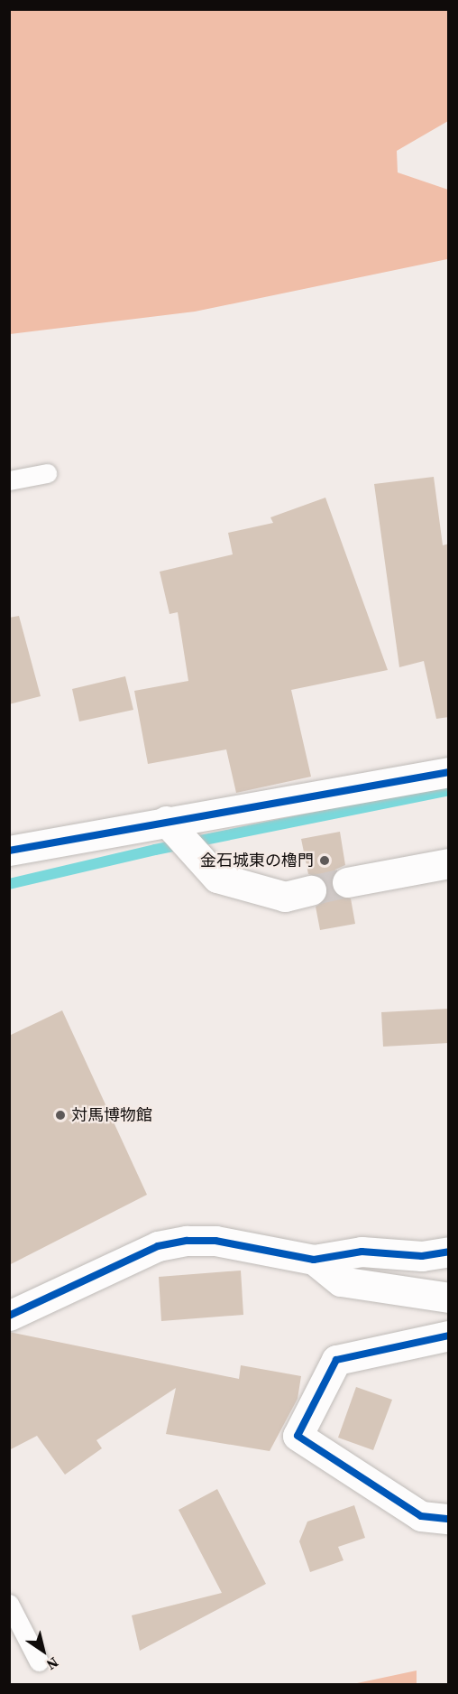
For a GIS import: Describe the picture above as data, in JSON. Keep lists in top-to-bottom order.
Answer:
{
  "places": ["金石城東の櫓門", "対馬博物館"],
  "north": "bottom right"
}
